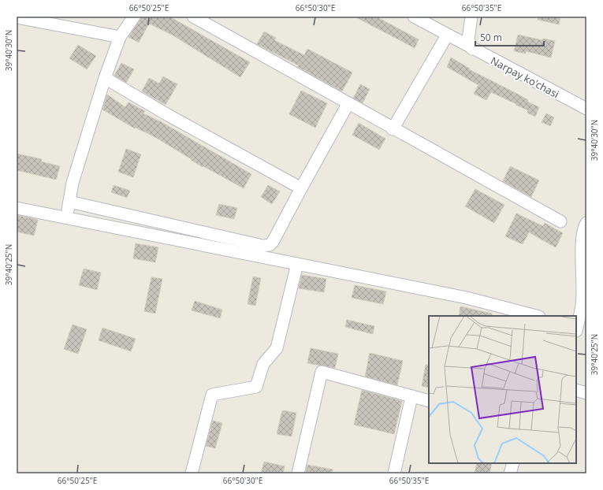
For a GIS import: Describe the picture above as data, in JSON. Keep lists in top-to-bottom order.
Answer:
{
  "streets": {
    "street": ["Narpay ko'chasi"]
  },
  "scale_bar": "50 m",
  "coordinates": [
    "66°50'25\"E",
    "66°50'30\"E",
    "66°50'35\"E",
    "39°40'30\"N",
    "39°40'25\"N"
  ]
}
